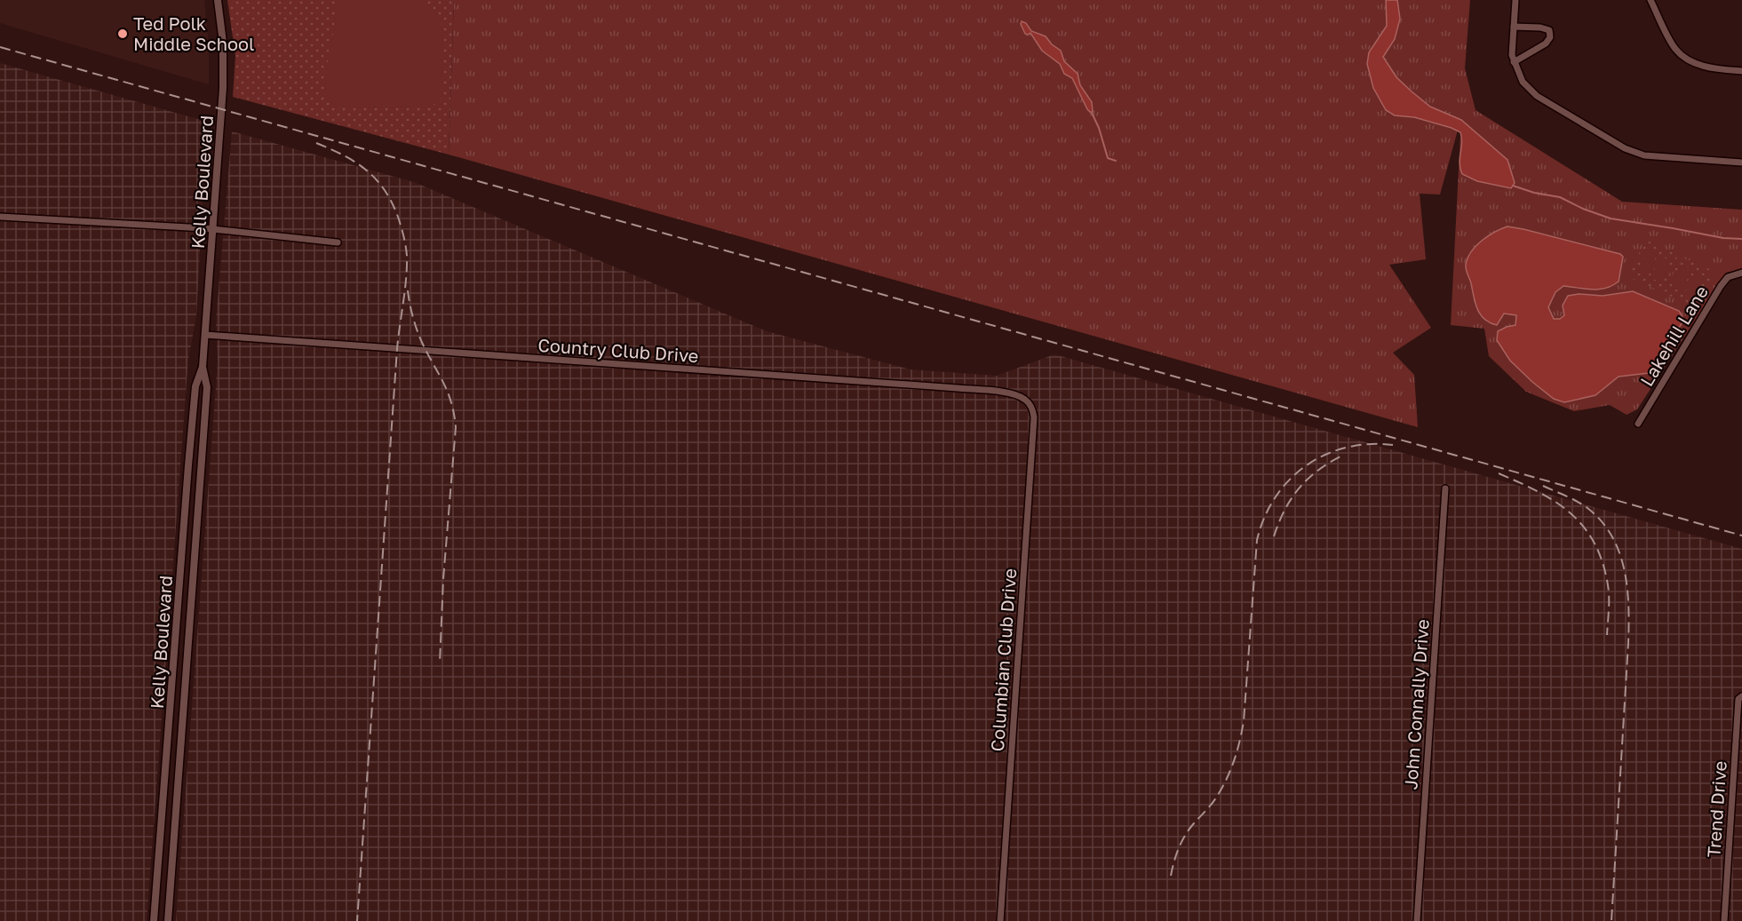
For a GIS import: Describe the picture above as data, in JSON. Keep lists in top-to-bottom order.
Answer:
{
  "streets": {
    "street": [
      "Kelly Boulevard",
      "Lakehill Lane",
      "Country Club Drive",
      "Columbian Club Drive",
      "John Connally Drive",
      "Trend Drive"
    ]
  },
  "crossings": [
    ["Kelly Boulevard", "Country Club Drive"],
    ["Country Club Drive", "Columbian Club Drive"]
  ],
  "places": ["Ted Polk Middle School"]
}
